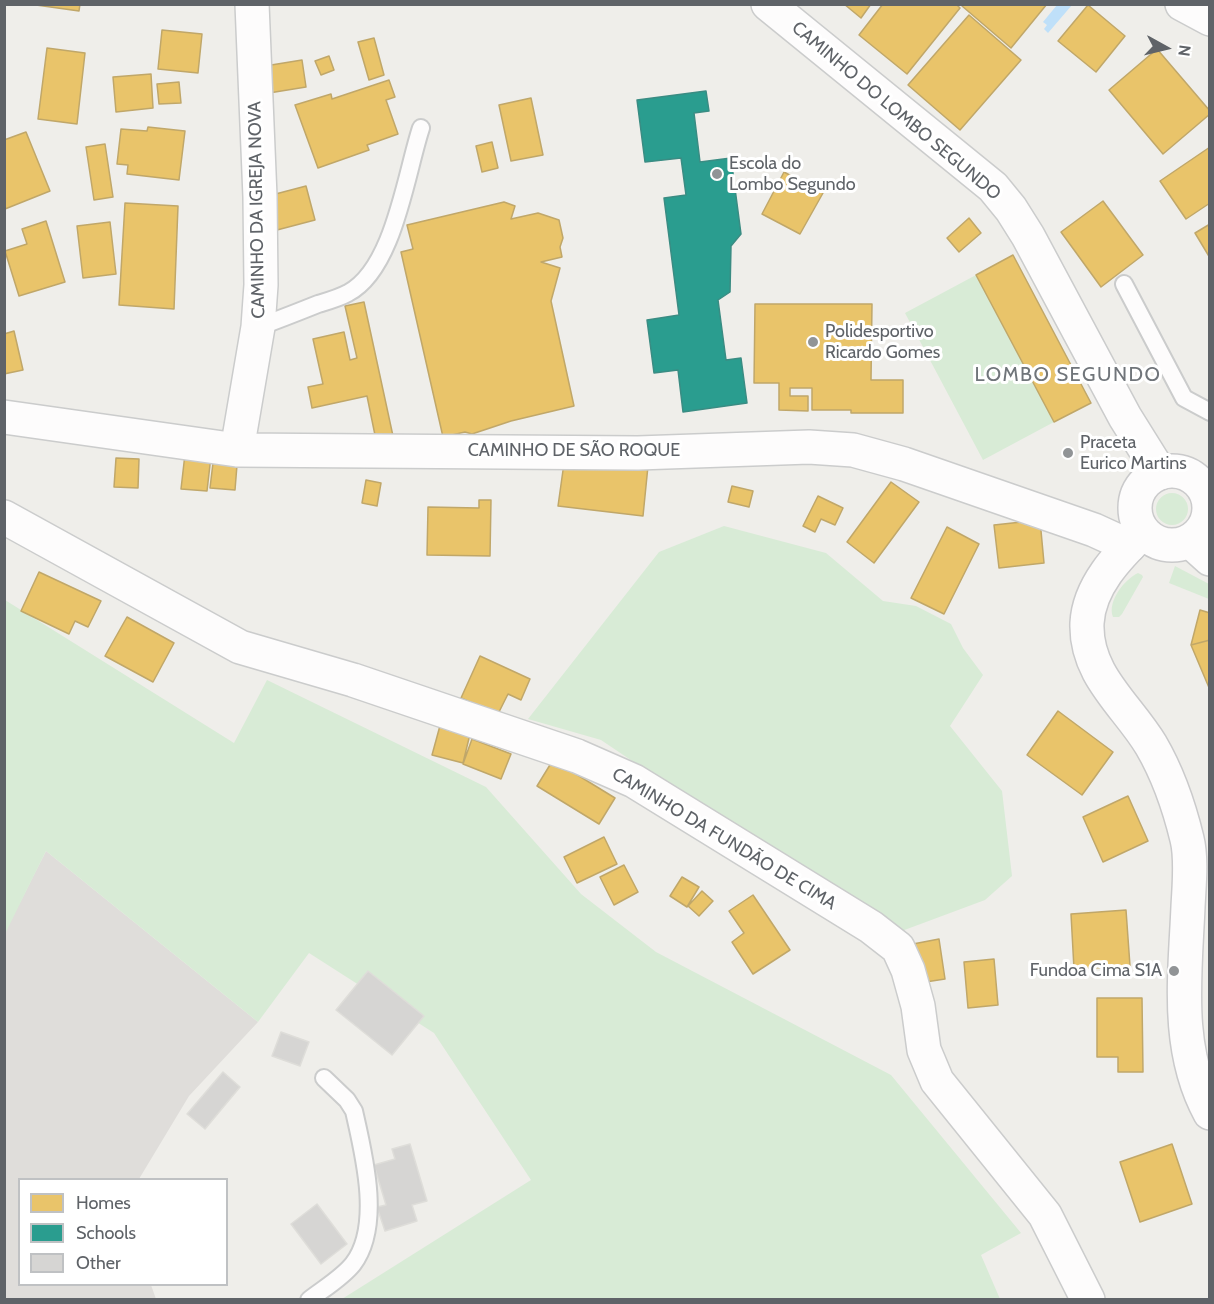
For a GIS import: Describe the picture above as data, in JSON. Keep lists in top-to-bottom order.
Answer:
{
  "streets": {
    "street": [
      "CAMINHO DO LOMBO SEGUNDO",
      "CAMINHO DA IGREJA NOVA",
      "CAMINHO DE SÃO ROQUE",
      "CAMINHO DA FUNDÃO DE CIMA"
    ]
  },
  "crossings": [
    ["CAMINHO DO LOMBO SEGUNDO", "CAMINHO DE SÃO ROQUE"],
    ["CAMINHO DA IGREJA NOVA", "CAMINHO DE SÃO ROQUE"]
  ],
  "districts": ["LOMBO SEGUNDO"],
  "places": [
    "Escola do Lombo Segundo",
    "Polidesportivo Ricardo Gomes",
    "Praceta Eurico Martins",
    "Fundoa Cima S1A"
  ],
  "legend": ["Homes", "Schools", "Other"],
  "north": "right"
}
